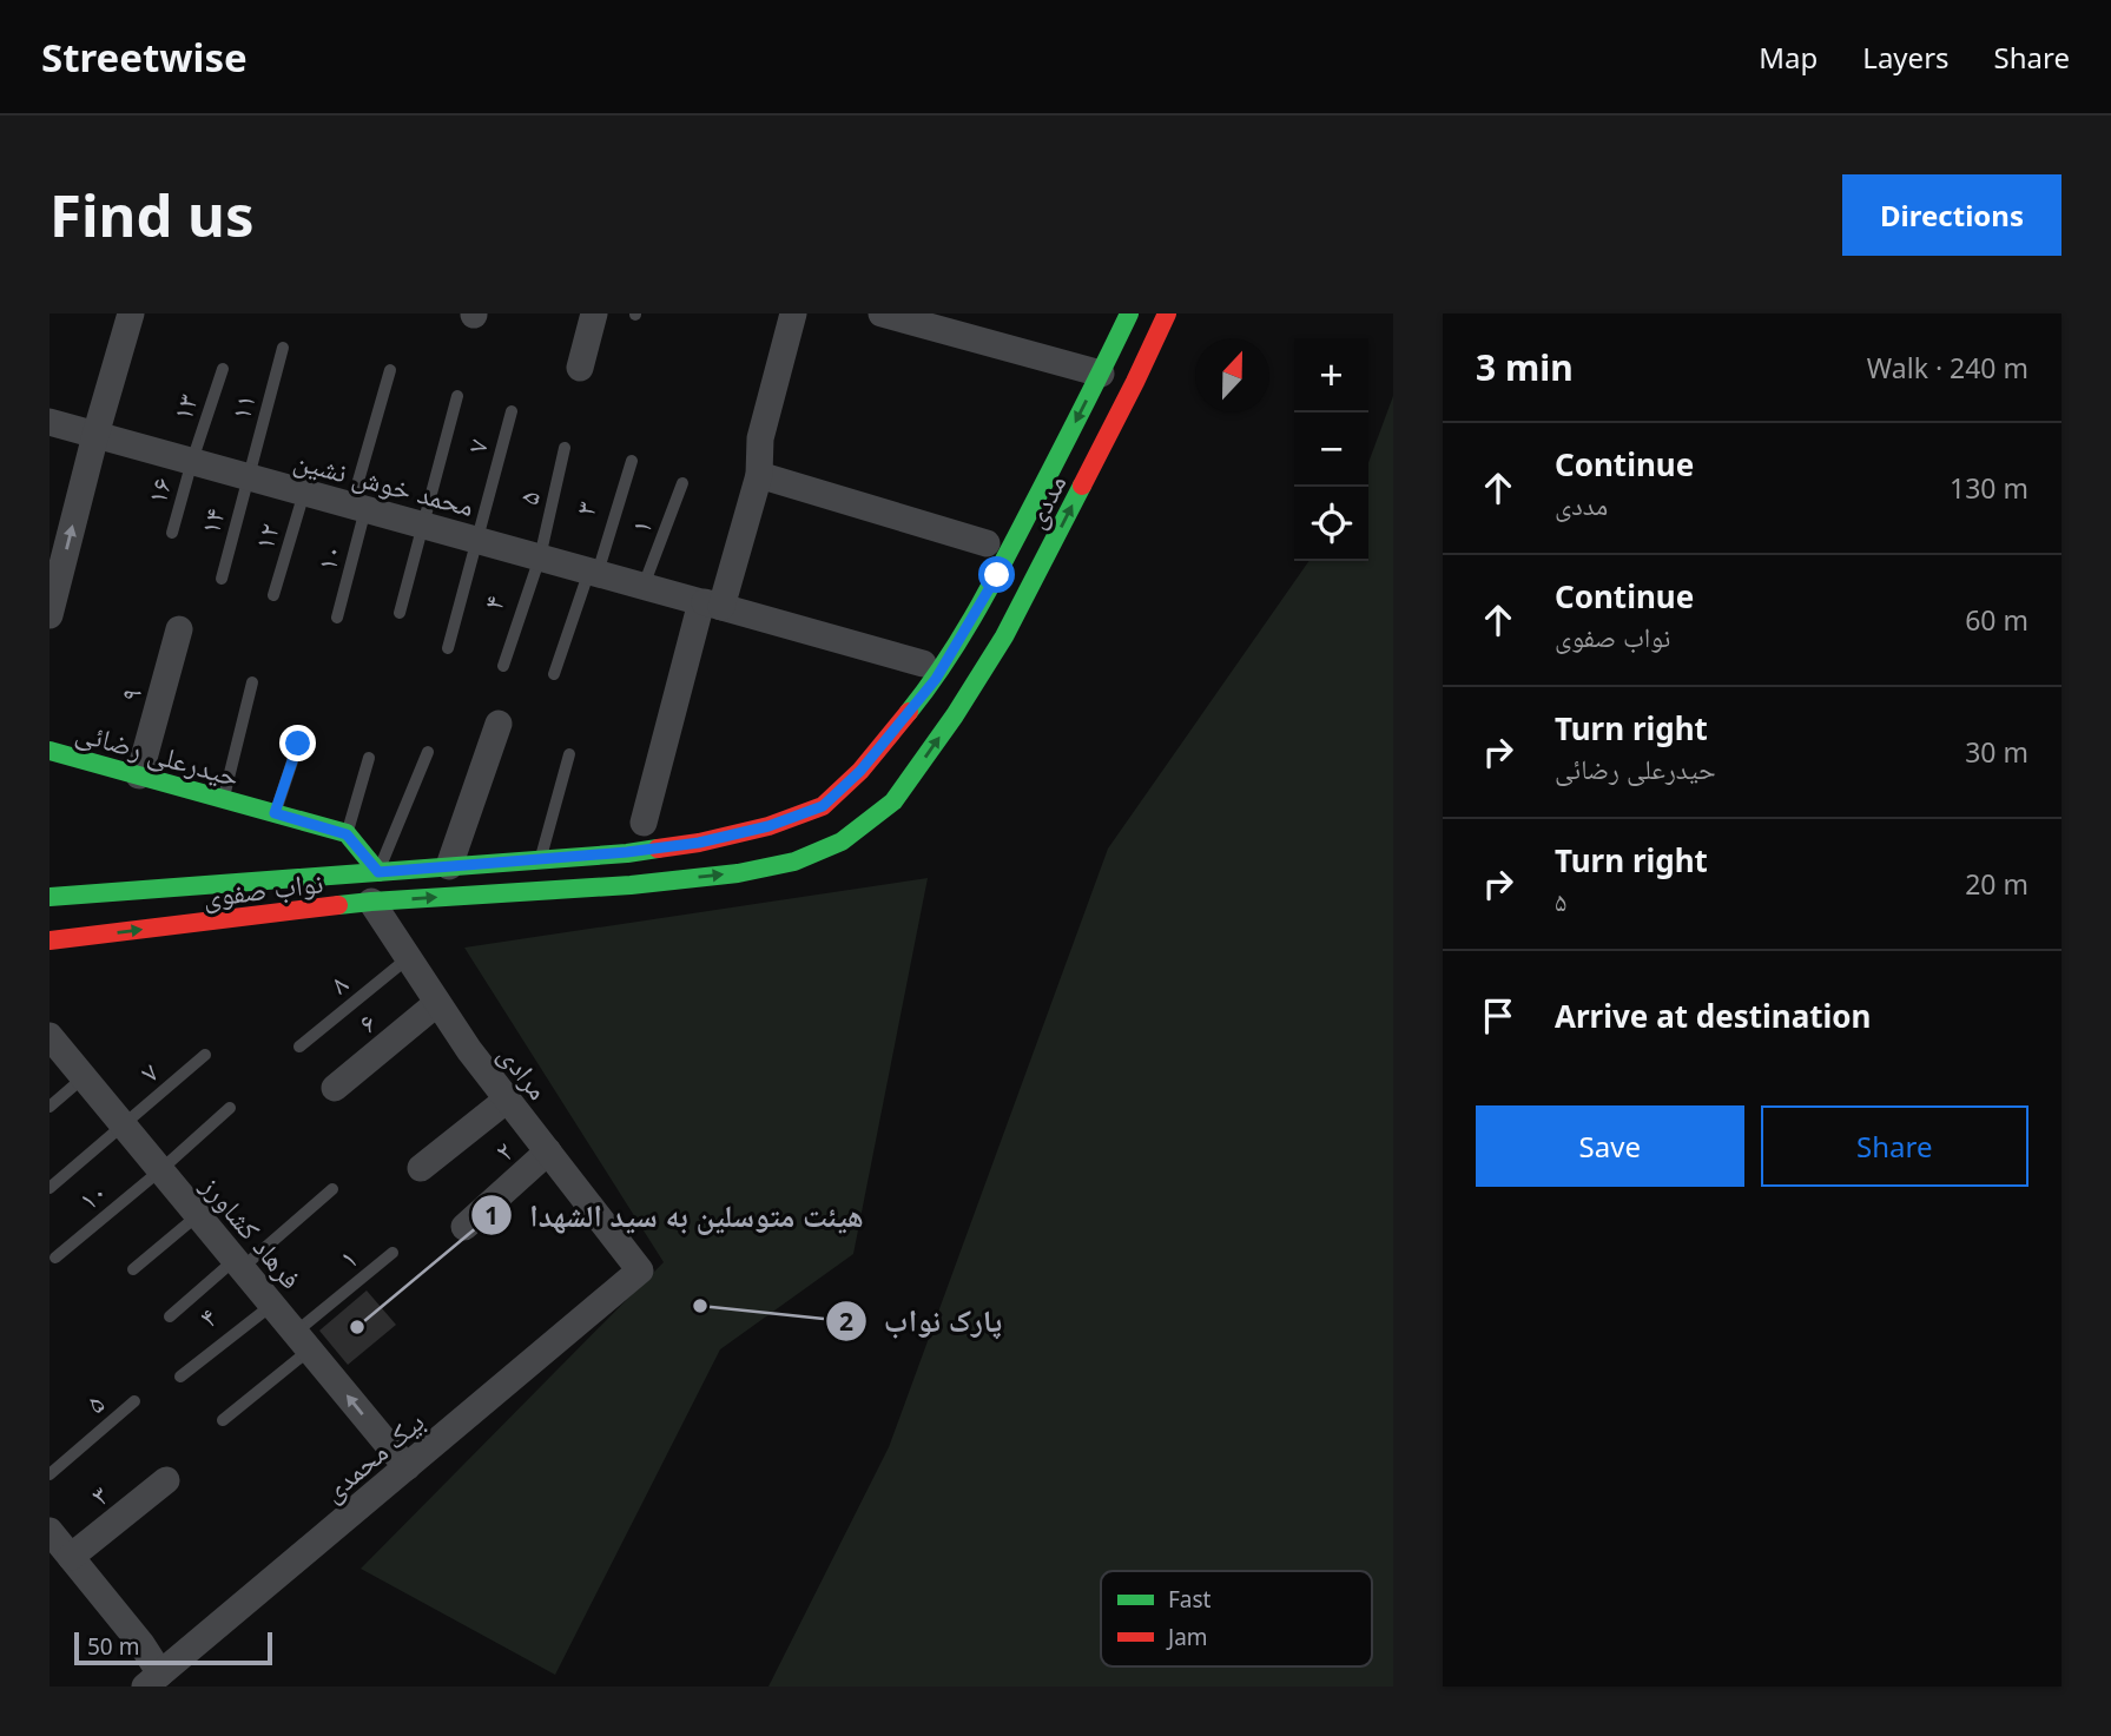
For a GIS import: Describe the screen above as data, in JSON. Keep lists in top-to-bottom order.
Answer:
{
  "streets": {
    "street": [
      "محمد خوش نشین",
      "مددی",
      "۳",
      "۹",
      "حیدرعلی رضائی",
      "نواب صفوی",
      "۶",
      "مرادی",
      "۲",
      "فرهاد کشاورز",
      "بیک محمدی"
    ],
    "lane": [
      "۱۳",
      "۱۱",
      "۷",
      "۱۶",
      "۵",
      "۱۴",
      "۱",
      "۱۲",
      "۱۰",
      "۴",
      "۸"
    ]
  },
  "crossings": [
    ["۱۳", "محمد خوش نشین"],
    ["۱۳", "۱۶"],
    ["۱۱", "محمد خوش نشین"],
    ["۱۱", "۱۴"],
    ["۷", "محمد خوش نشین"],
    ["۷", "فرهاد کشاورز"],
    ["محمد خوش نشین", "۱۶"],
    ["محمد خوش نشین", "۵"],
    ["محمد خوش نشین", "۳"],
    ["محمد خوش نشین", "۱۴"],
    ["محمد خوش نشین", "۱"],
    ["محمد خوش نشین", "۱۲"],
    ["محمد خوش نشین", "۱۰"],
    ["محمد خوش نشین", "۴"],
    ["۵", "۴"],
    ["مددی", "نواب صفوی"],
    ["۱", "فرهاد کشاورز"],
    ["۱۰", "فرهاد کشاورز"],
    ["۴", "فرهاد کشاورز"],
    ["۹", "حیدرعلی رضائی"],
    ["نواب صفوی", "مرادی"],
    ["۸", "مرادی"],
    ["۶", "مرادی"],
    ["مرادی", "۲"],
    ["مرادی", "بیک محمدی"],
    ["فرهاد کشاورز", "بیک محمدی"]
  ],
  "places": ["پارک نواب", "هیئت متوسلین به سید الشهدا"],
  "legend": ["Fast", "Jam"],
  "scale_bar": "50 m",
  "north": "top",
  "page": {
    "header": "Streetwise",
    "nav": ["Map", "Layers", "Share"],
    "buttons": [
      "Directions",
      ["Save", "Share"]
    ],
    "title": "Find us",
    "heading": ["3 min", "Walk · 240 m"],
    "map_buttons": ["+", "−"],
    "list": [
      ["Continue", "مددی", "130 m"],
      ["Continue", "نواب صفوی", "60 m"],
      ["Turn right", "حیدرعلی رضائی", "30 m"],
      ["Turn right", "۵", "20 m"],
      "Arrive at destination"
    ],
    "scale": "50 m"
  }
}
